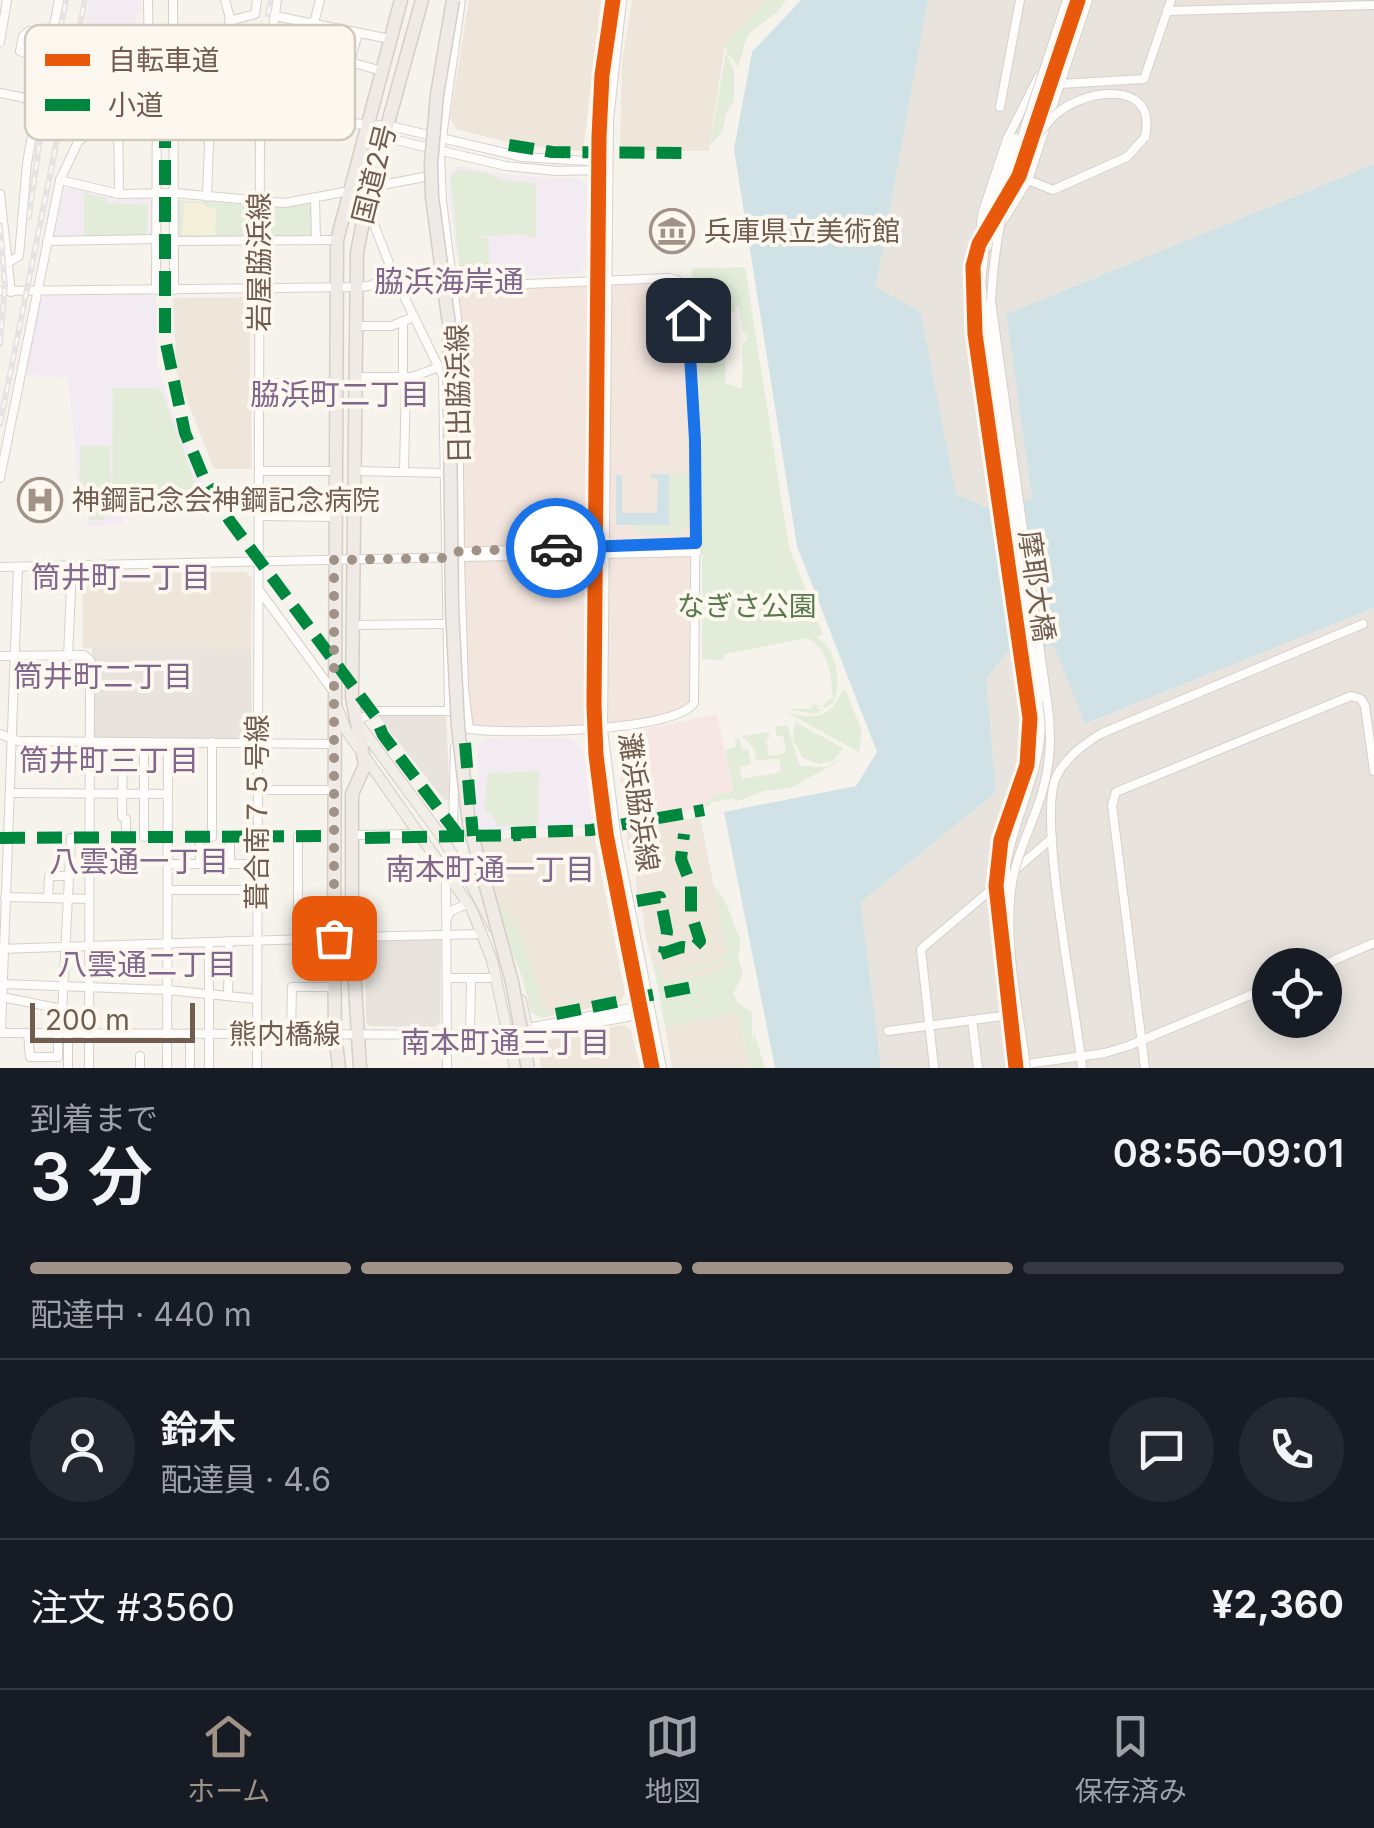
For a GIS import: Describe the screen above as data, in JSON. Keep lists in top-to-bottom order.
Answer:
{
  "streets": {
    "highway": ["国道2号"],
    "street": [
      "岩屋脇浜線",
      "日出脇浜線",
      "摩耶大橋",
      "灘浜脇浜線",
      "葺合南７５号線",
      "熊内橋線"
    ]
  },
  "crossings": [
    ["国道2号", "熊内橋線"],
    ["岩屋脇浜線", "葺合南７５号線"],
    ["日出脇浜線", "灘浜脇浜線"],
    ["灘浜脇浜線", "熊内橋線"],
    ["葺合南７５号線", "熊内橋線"]
  ],
  "districts": [
    "脇浜海岸通",
    "脇浜町二丁目",
    "筒井町一丁目",
    "筒井町二丁目",
    "筒井町三丁目",
    "八雲通一丁目",
    "南本町通一丁目",
    "八雲通二丁目",
    "南本町通三丁目"
  ],
  "parks": ["なぎさ公園"],
  "places": {
    "museum": ["兵庫県立美術館"],
    "hospital": ["神鋼記念会神鋼記念病院"]
  },
  "legend": ["自転車道", "小道"],
  "scale_bar": "200 m",
  "page": {
    "scale": "200 m",
    "heading": ["3 分", "到着まで", "08:56–09:01"],
    "panel": [
      "鈴木",
      "配達員 · 4.6",
      "注文 #3560",
      "¥2,360"
    ],
    "bar": "配達中 · 440 m",
    "tabs": ["ホーム", "地図", "保存済み"]
  }
}
